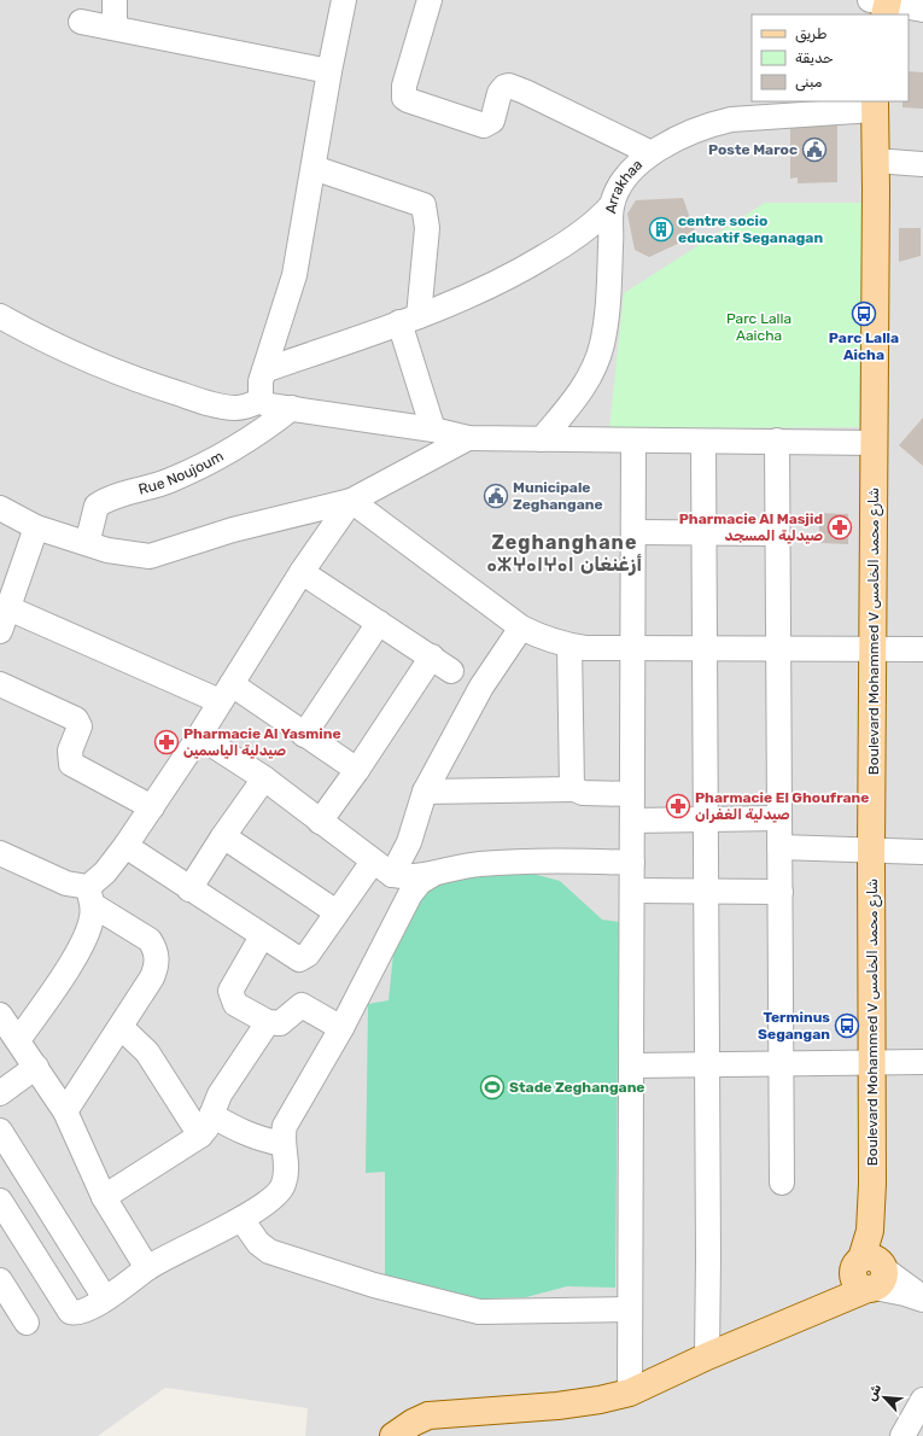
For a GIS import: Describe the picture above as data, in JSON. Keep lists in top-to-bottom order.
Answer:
{
  "streets": {
    "main road": ["Boulevard Mohammed V شارع محمد الخامس"],
    "street": ["Arrakhaa", "Rue Noujoum"]
  },
  "crossings": [
    ["Arrakhaa", "Boulevard Mohammed V شارع محمد الخامس"]
  ],
  "districts": ["Zeghanghane ⴰⵣⵖⴰⵏⵖⴰⵏ أزغنغان"],
  "parks": ["Parc Lalla Aaicha"],
  "places": {
    "public building": ["Poste Maroc", "Municipale Zeghangane"],
    "building": ["centre socio educatif Seganagan"],
    "bus stop": ["Parc Lalla Aicha", "Terminus Segangan"],
    "pharmacy": ["Pharmacie Al Masjid صيدلية المسجد", "Pharmacie Al Yasmine صيدلية الياسمين", "Pharmacie El Ghoufrane صيدلية الغفران"],
    "sports": ["Stade Zeghangane"]
  },
  "legend": ["طريق", "حديقة", "مبنى"],
  "north": "top left"
}
